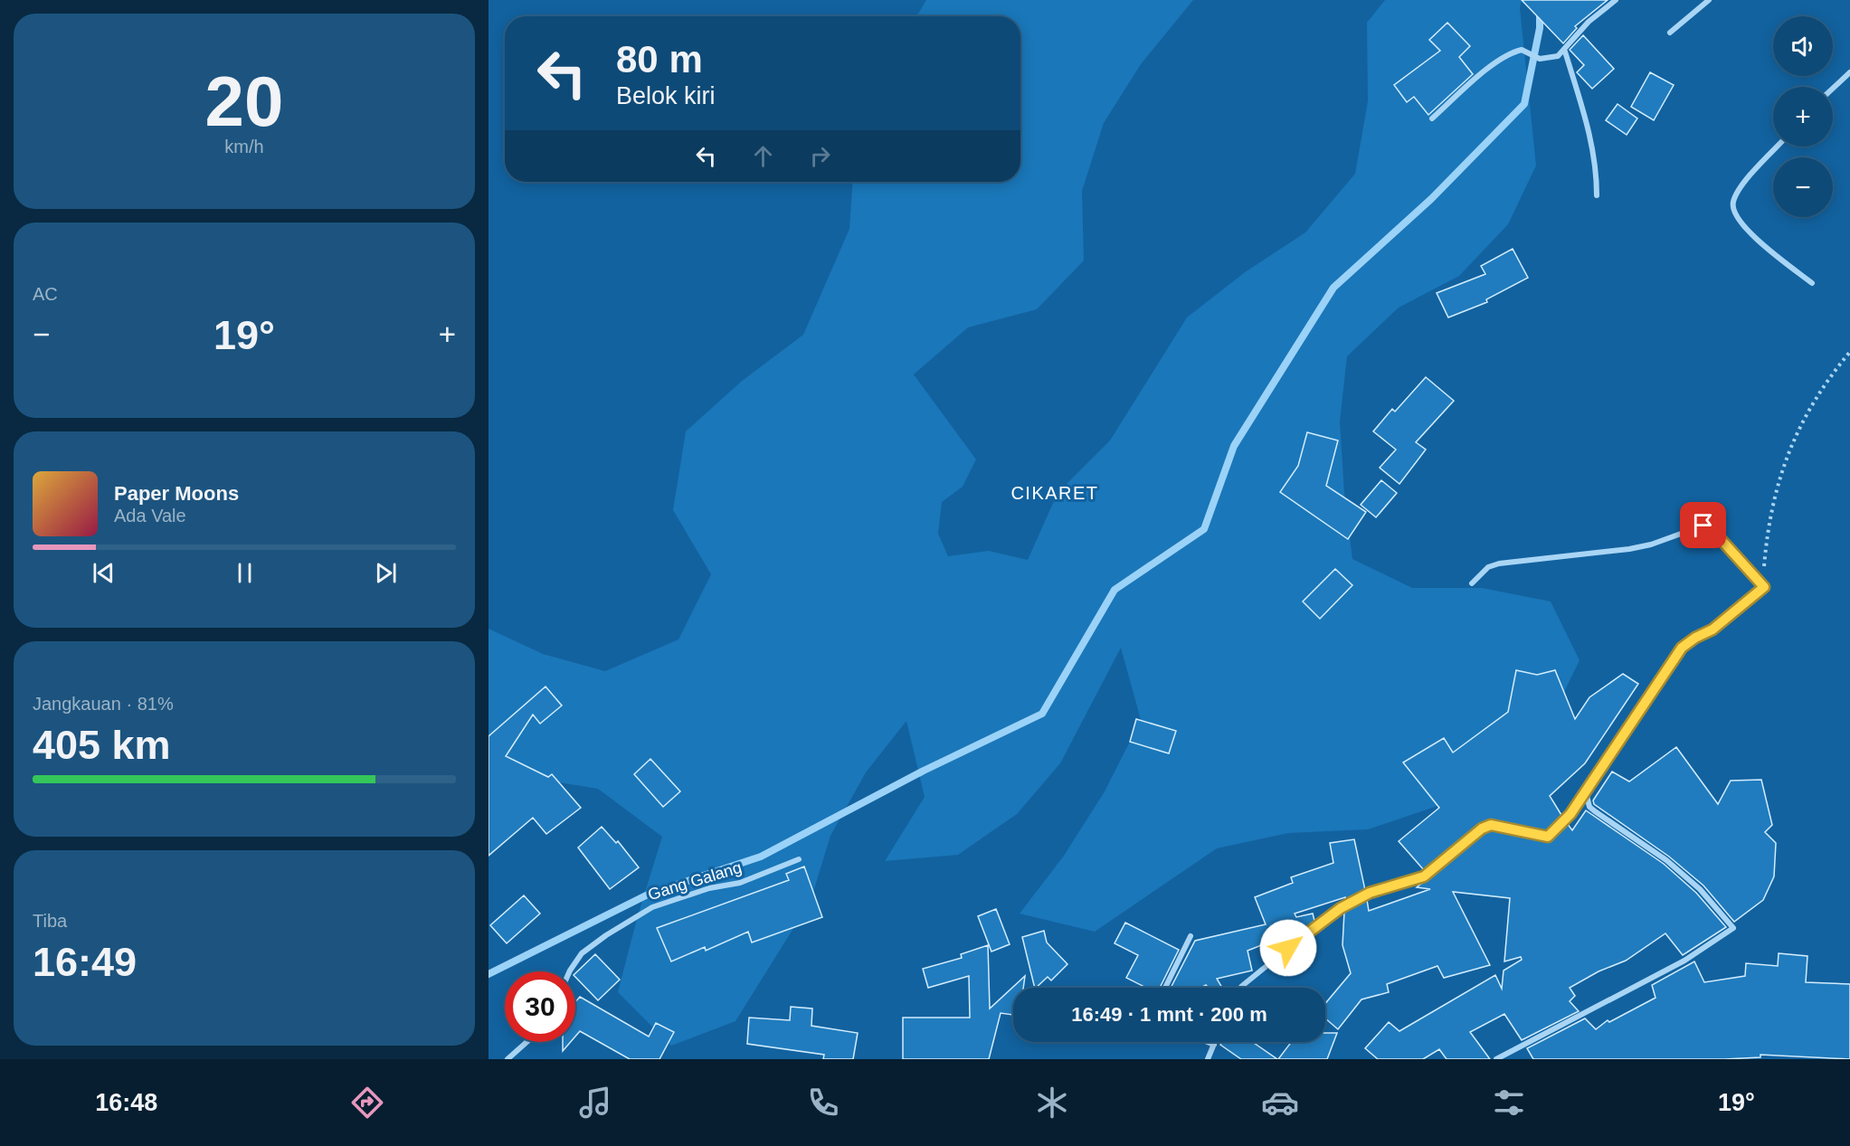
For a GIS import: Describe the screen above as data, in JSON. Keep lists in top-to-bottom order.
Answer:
{
  "streets": {
    "street": ["Gang Galang"]
  },
  "districts": ["CIKARET"],
  "page": {
    "tile": [
      ["20", "km/h"],
      "AC",
      ["Jangkauan · 81%", "405 km"],
      ["Tiba", "16:49"]
    ],
    "map_buttons": ["+", "−"],
    "turn": ["80 m", "Belok kiri"],
    "heat": ["−", "19°", "+"],
    "song": ["Paper Moons", "Ada Vale"],
    "limit": "30",
    "trip": "16:49 · 1 mnt · 200 m",
    "tabs": ["16:48", "19°"]
  }
}
